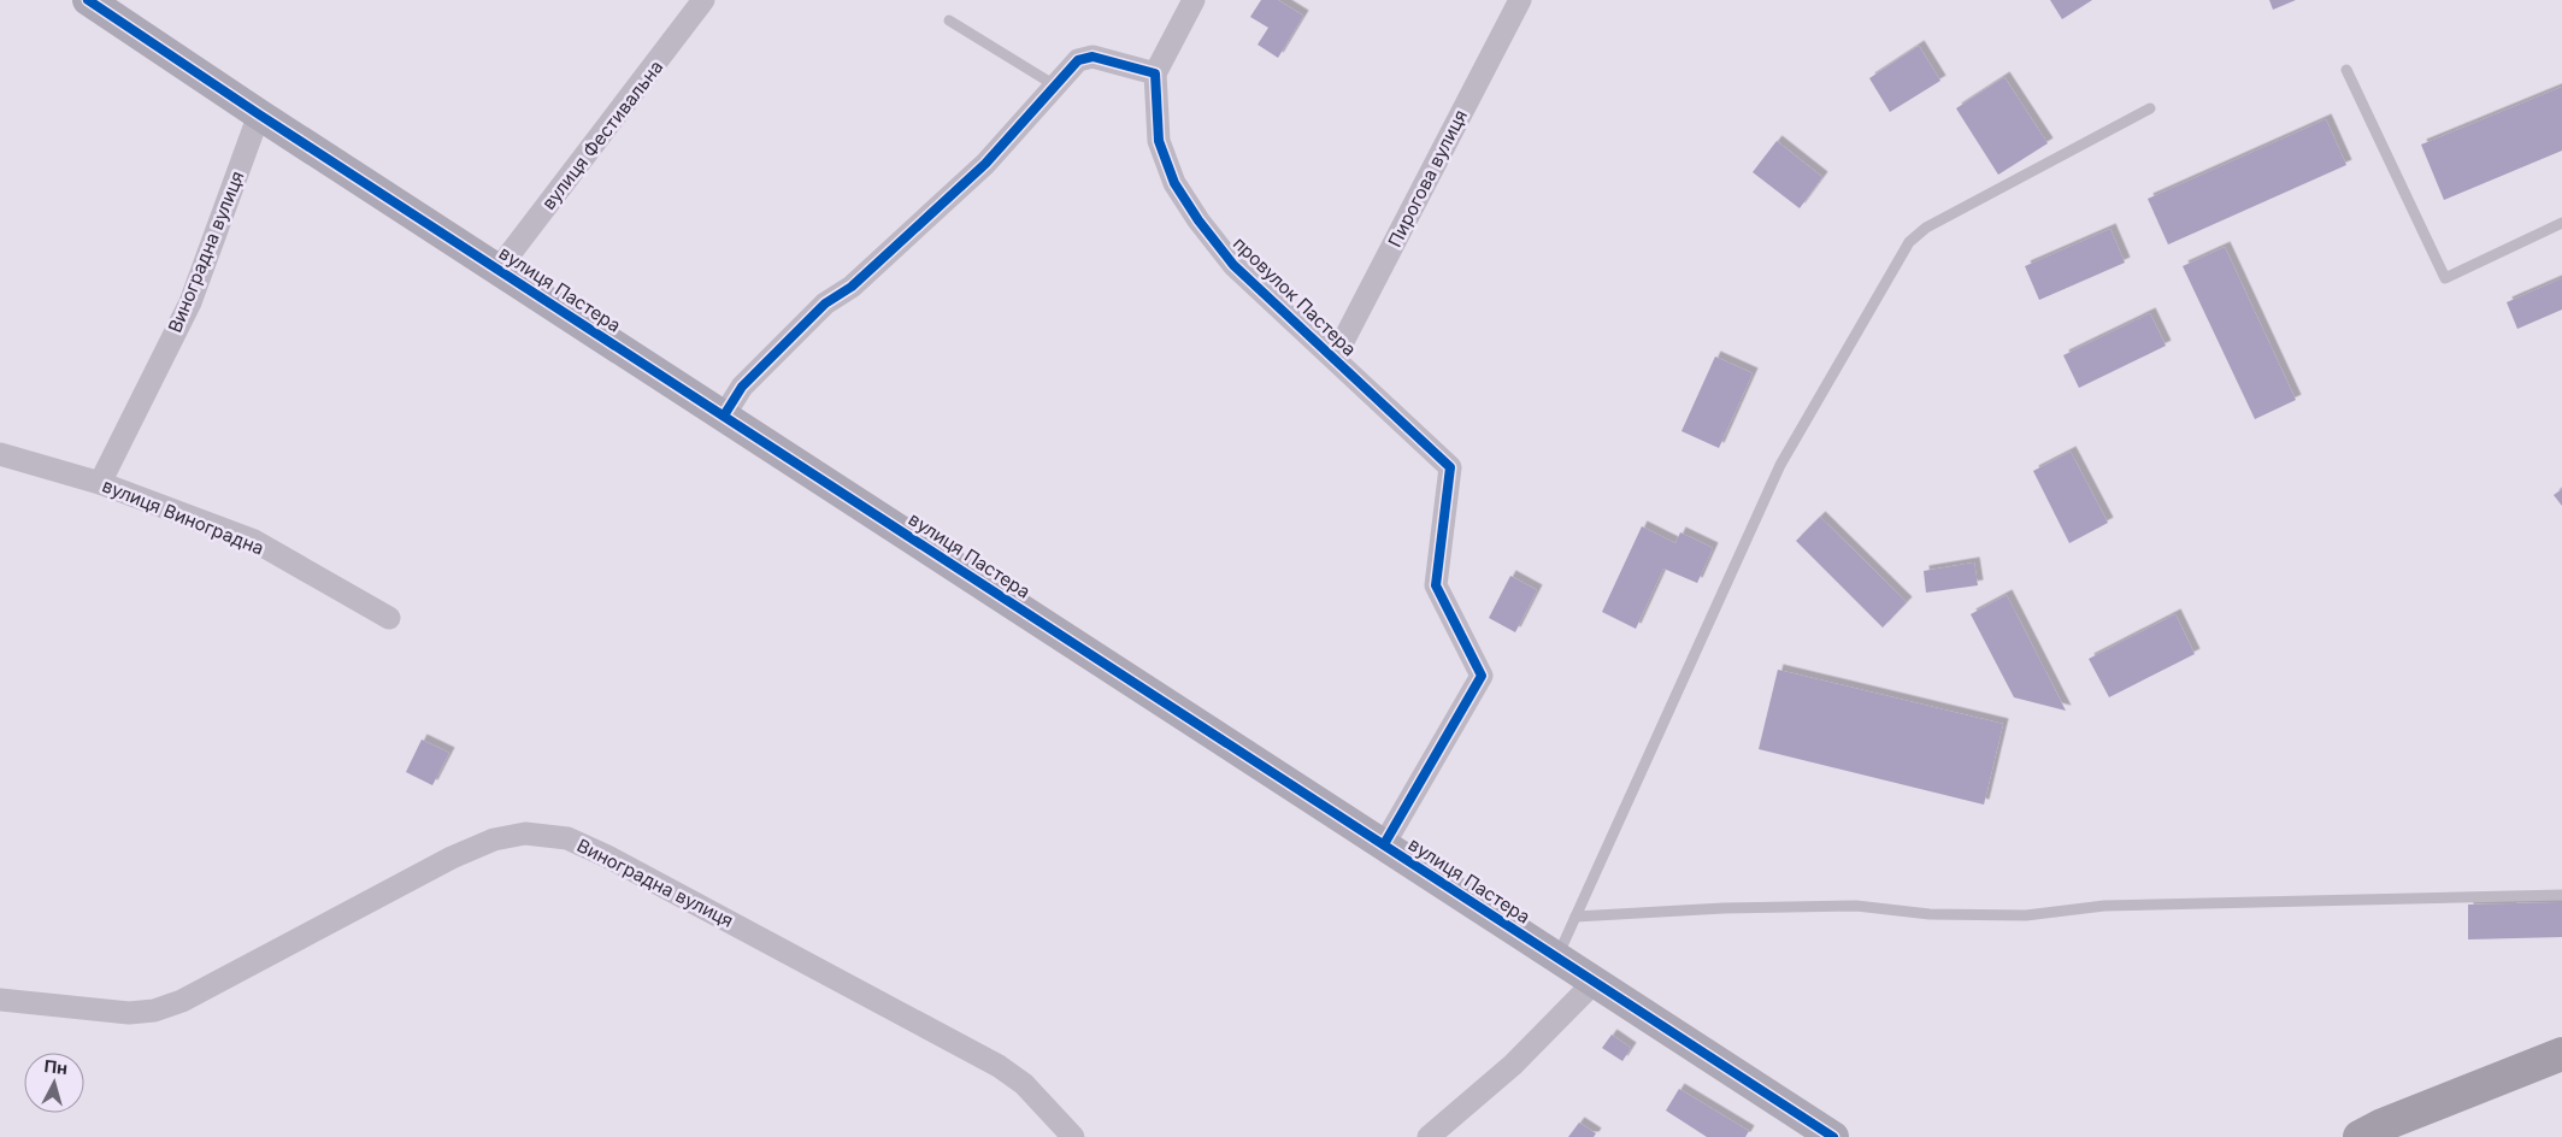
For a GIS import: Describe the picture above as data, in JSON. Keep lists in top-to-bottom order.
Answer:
{
  "streets": {
    "street": [
      "вулиця Фестивальна",
      "Пирогова вулиця",
      "Виноградна вулиця",
      "вулиця Пастера",
      "провулок Пастера",
      "вулиця Виноградна"
    ]
  },
  "crossings": [
    ["вулиця Фестивальна", "вулиця Пастера"],
    ["Пирогова вулиця", "провулок Пастера"],
    ["Виноградна вулиця", "вулиця Пастера"],
    ["Виноградна вулиця", "вулиця Виноградна"],
    ["вулиця Пастера", "провулок Пастера"]
  ],
  "north": "top"
}
